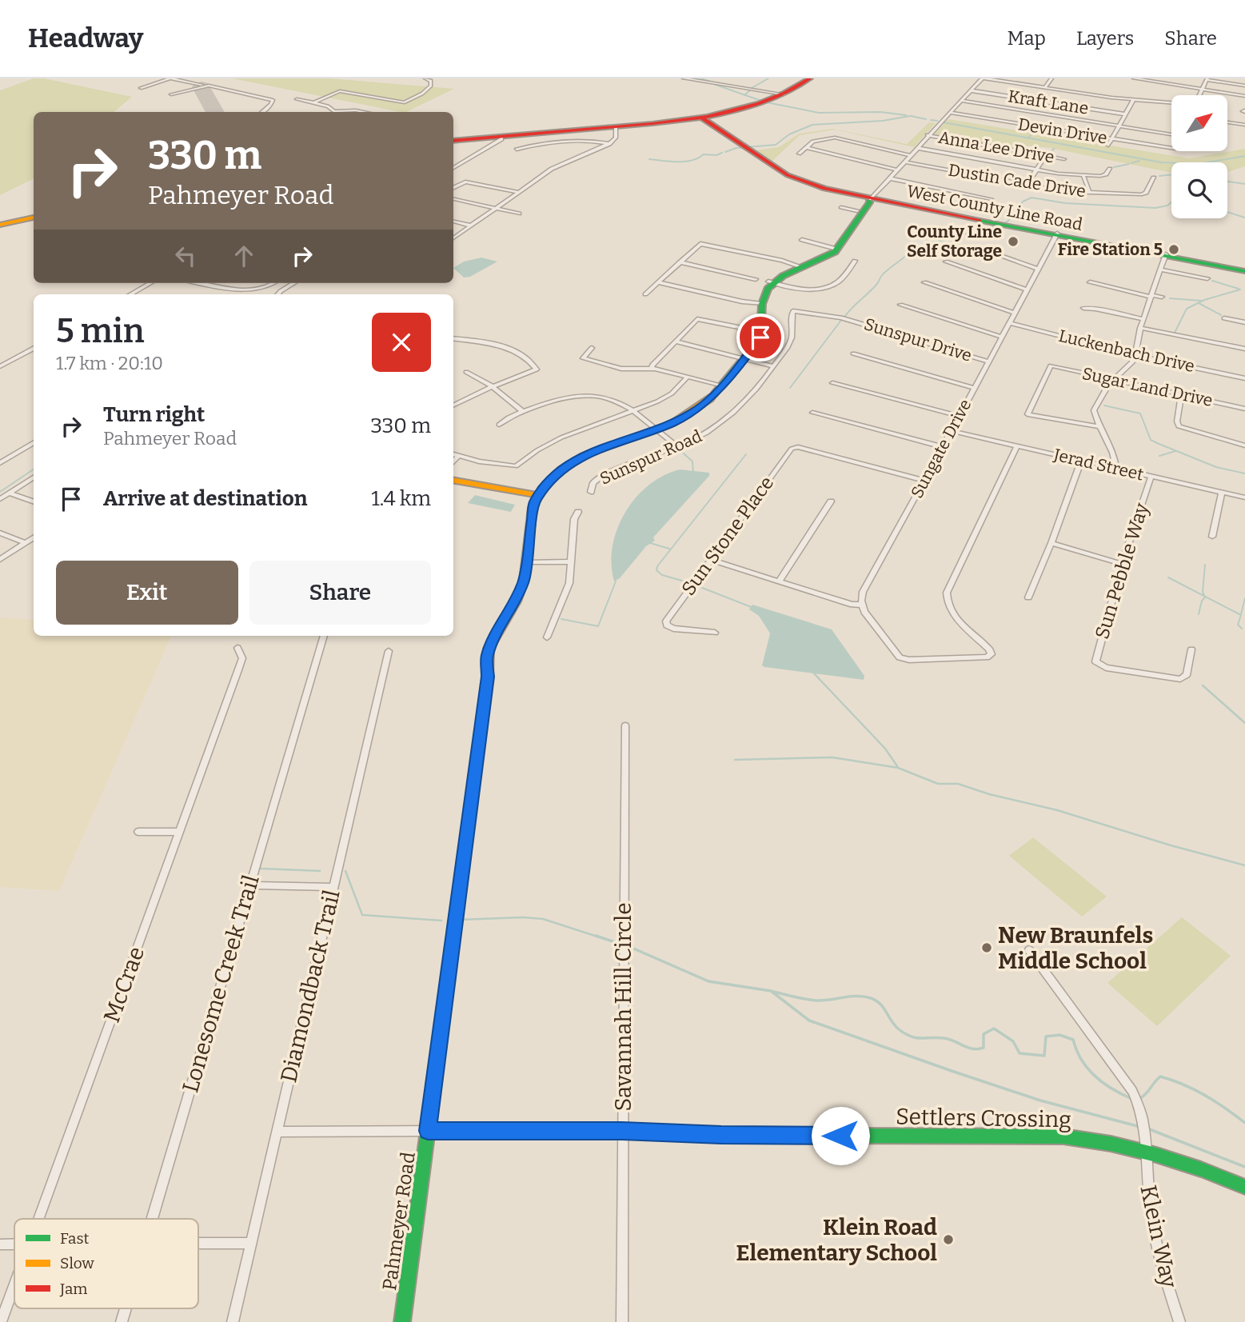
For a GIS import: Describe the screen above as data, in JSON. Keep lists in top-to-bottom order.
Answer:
{
  "streets": {
    "street": [
      "Kraft Lane",
      "Devin Drive",
      "Anna Lee Drive",
      "Dustin Cade Drive",
      "West County Line Road",
      "Sunspur Drive",
      "Luckenbach Drive",
      "Sugar Land Drive",
      "Sungate Drive",
      "Sunspur Road",
      "Jerad Street",
      "Sun Stone Place",
      "Sun Pebble Way",
      "Lonesome Creek Trail",
      "McCrae",
      "Diamondback Trail",
      "Savannah Hill Circle",
      "Settlers Crossing",
      "Pahmeyer Road",
      "Klein Way"
    ]
  },
  "crossings": [
    ["West County Line Road", "Sungate Drive"],
    ["Sunspur Drive", "Sungate Drive"],
    ["Sunspur Drive", "Sunspur Road"],
    ["Luckenbach Drive", "Sungate Drive"],
    ["Sungate Drive", "Jerad Street"],
    ["Sungate Drive", "Sun Stone Place"],
    ["Jerad Street", "Sun Pebble Way"],
    ["Diamondback Trail", "Settlers Crossing"],
    ["Savannah Hill Circle", "Settlers Crossing"],
    ["Settlers Crossing", "Pahmeyer Road"],
    ["Settlers Crossing", "Klein Way"]
  ],
  "places": [
    "County Line Self Storage",
    "Fire Station 5",
    "New Braunfels Middle School",
    "Klein Road Elementary School"
  ],
  "legend": ["Fast", "Slow", "Jam"],
  "north": "top right",
  "page": {
    "header": "Headway",
    "nav": ["Map", "Layers", "Share"],
    "turn": ["330 m", "Pahmeyer Road"],
    "heading": ["5 min", "1.7 km · 20:10"],
    "list": [
      {
        "name": "Turn right",
        "note": "Pahmeyer Road",
        "value": "330 m"
      },
      {
        "name": "Arrive at destination",
        "value": "1.4 km"
      }
    ],
    "buttons": ["Exit", "Share"]
  }
}
